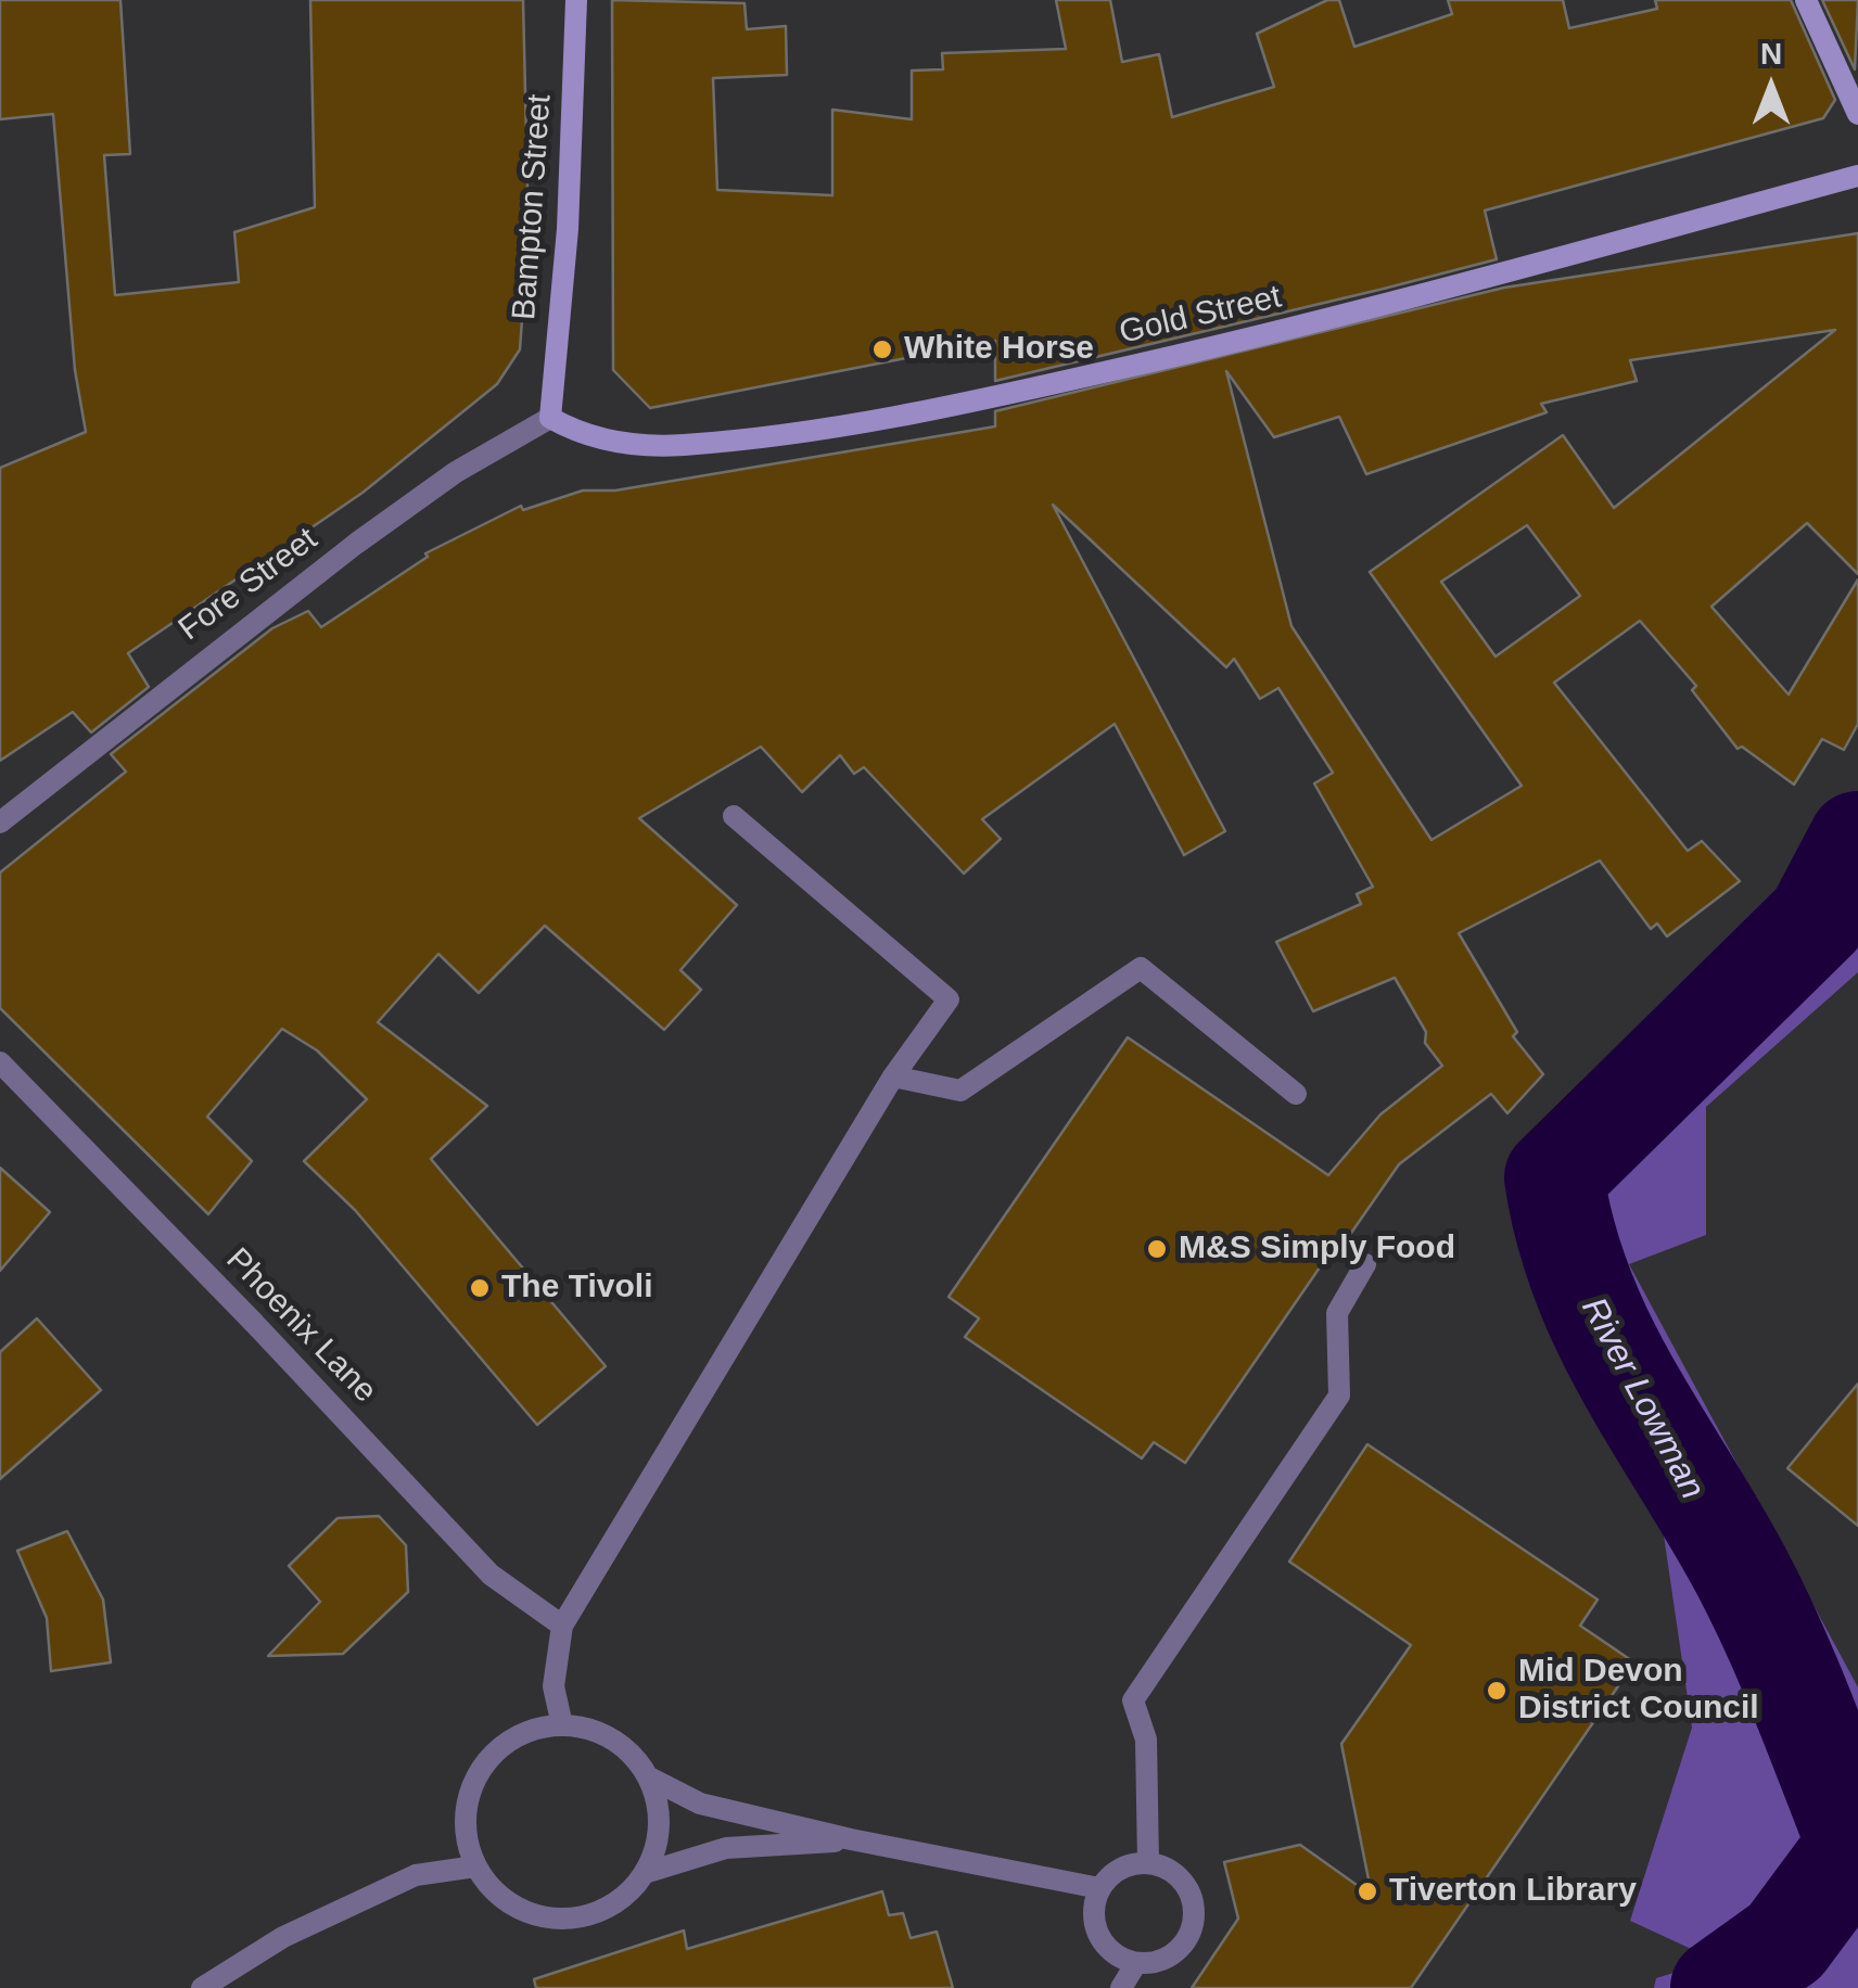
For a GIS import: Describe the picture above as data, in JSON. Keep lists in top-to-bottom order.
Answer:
{
  "streets": {
    "street": [
      "Bampton Street",
      "Gold Street",
      "Fore Street",
      "Phoenix Lane"
    ]
  },
  "crossings": [
    ["Bampton Street", "Gold Street"],
    ["Bampton Street", "Fore Street"],
    ["Gold Street", "Fore Street"]
  ],
  "water": ["River Lowman"],
  "places": [
    "White Horse",
    "M&S Simply Food",
    "The Tivoli",
    "Mid Devon District Council",
    "Tiverton Library"
  ],
  "north": "top"
}
